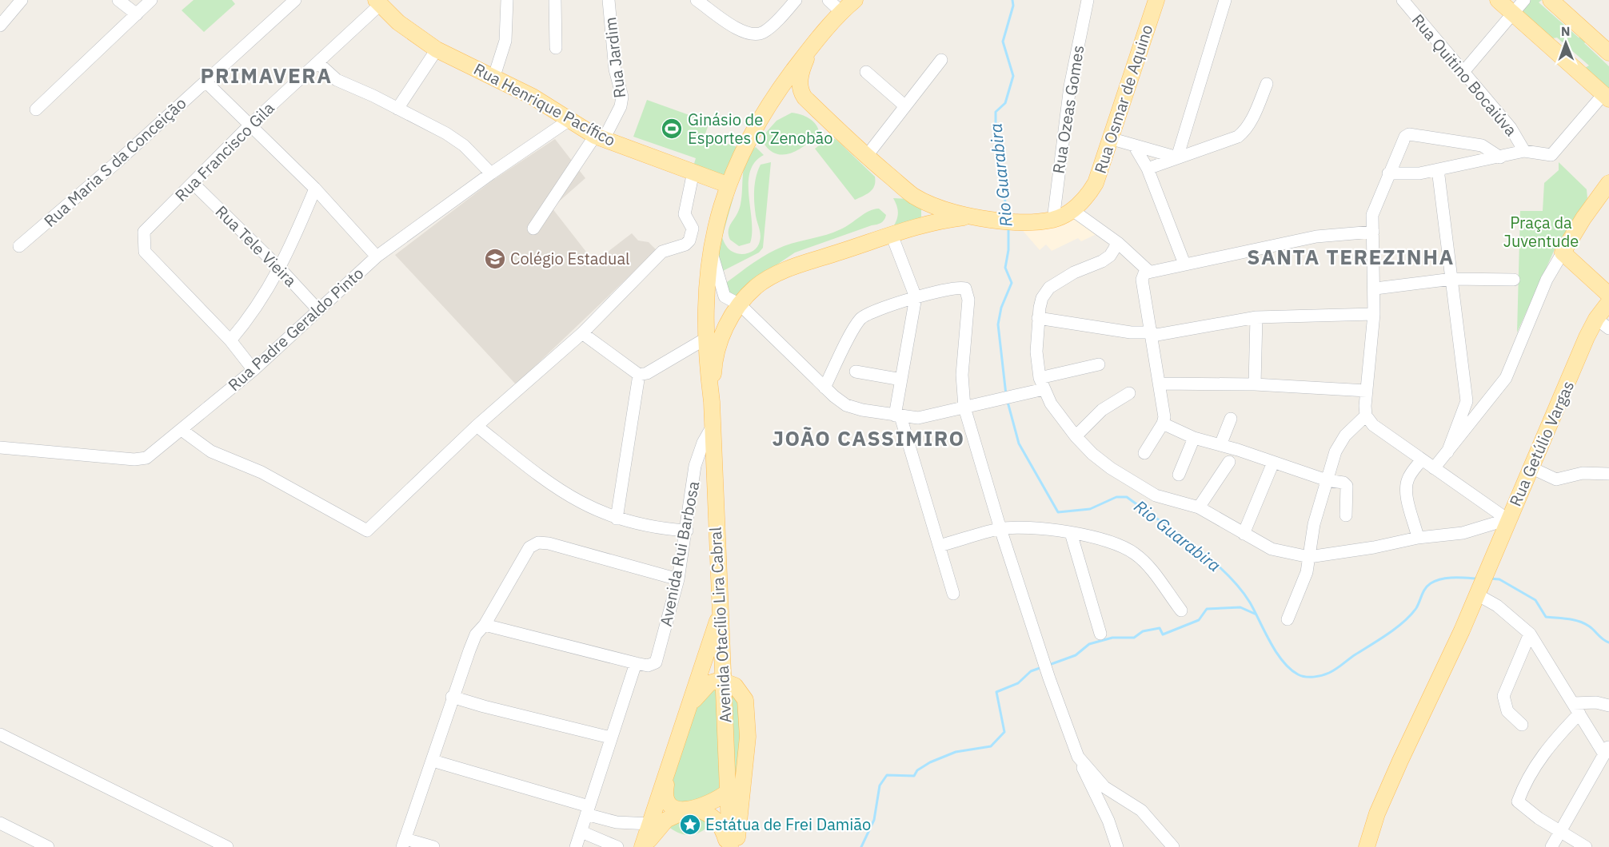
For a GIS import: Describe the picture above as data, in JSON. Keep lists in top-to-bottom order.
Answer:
{
  "streets": {
    "main road": [
      "Rua Osmar de Aquino",
      "Rua Henrique Pacífico",
      "Rua Getúlio Vargas",
      "Avenida Otacílio Lira Cabral"
    ],
    "street": [
      "Rua Jardim",
      "Rua Quitino Bocaiúva",
      "Rua Ozeas Gomes",
      "Rua Francisco Gila",
      "Rua Maria S da Conceição",
      "Rua Tele Vieira",
      "Rua Padre Geraldo Pinto",
      "Avenida Rui Barbosa"
    ]
  },
  "crossings": [
    ["Rua Jardim", "Rua Henrique Pacífico"],
    ["Rua Osmar de Aquino", "Rua Ozeas Gomes"],
    ["Rua Osmar de Aquino", "Avenida Otacílio Lira Cabral"],
    ["Rua Henrique Pacífico", "Rua Francisco Gila"],
    ["Rua Henrique Pacífico", "Rua Padre Geraldo Pinto"],
    ["Rua Francisco Gila", "Rua Tele Vieira"],
    ["Rua Tele Vieira", "Rua Padre Geraldo Pinto"],
    ["Avenida Rui Barbosa", "Avenida Otacílio Lira Cabral"]
  ],
  "districts": ["PRIMAVERA", "SANTA TEREZINHA", "JOÃO CASSIMIRO"],
  "water": ["Rio Guarabira"],
  "parks": ["Praça da Juventude"],
  "places": {
    "sports": ["Ginásio de Esportes O Zenobão"],
    "school or university": ["Colégio Estadual"],
    "place": ["Estátua de Frei Damião"]
  },
  "north": "top"
}
